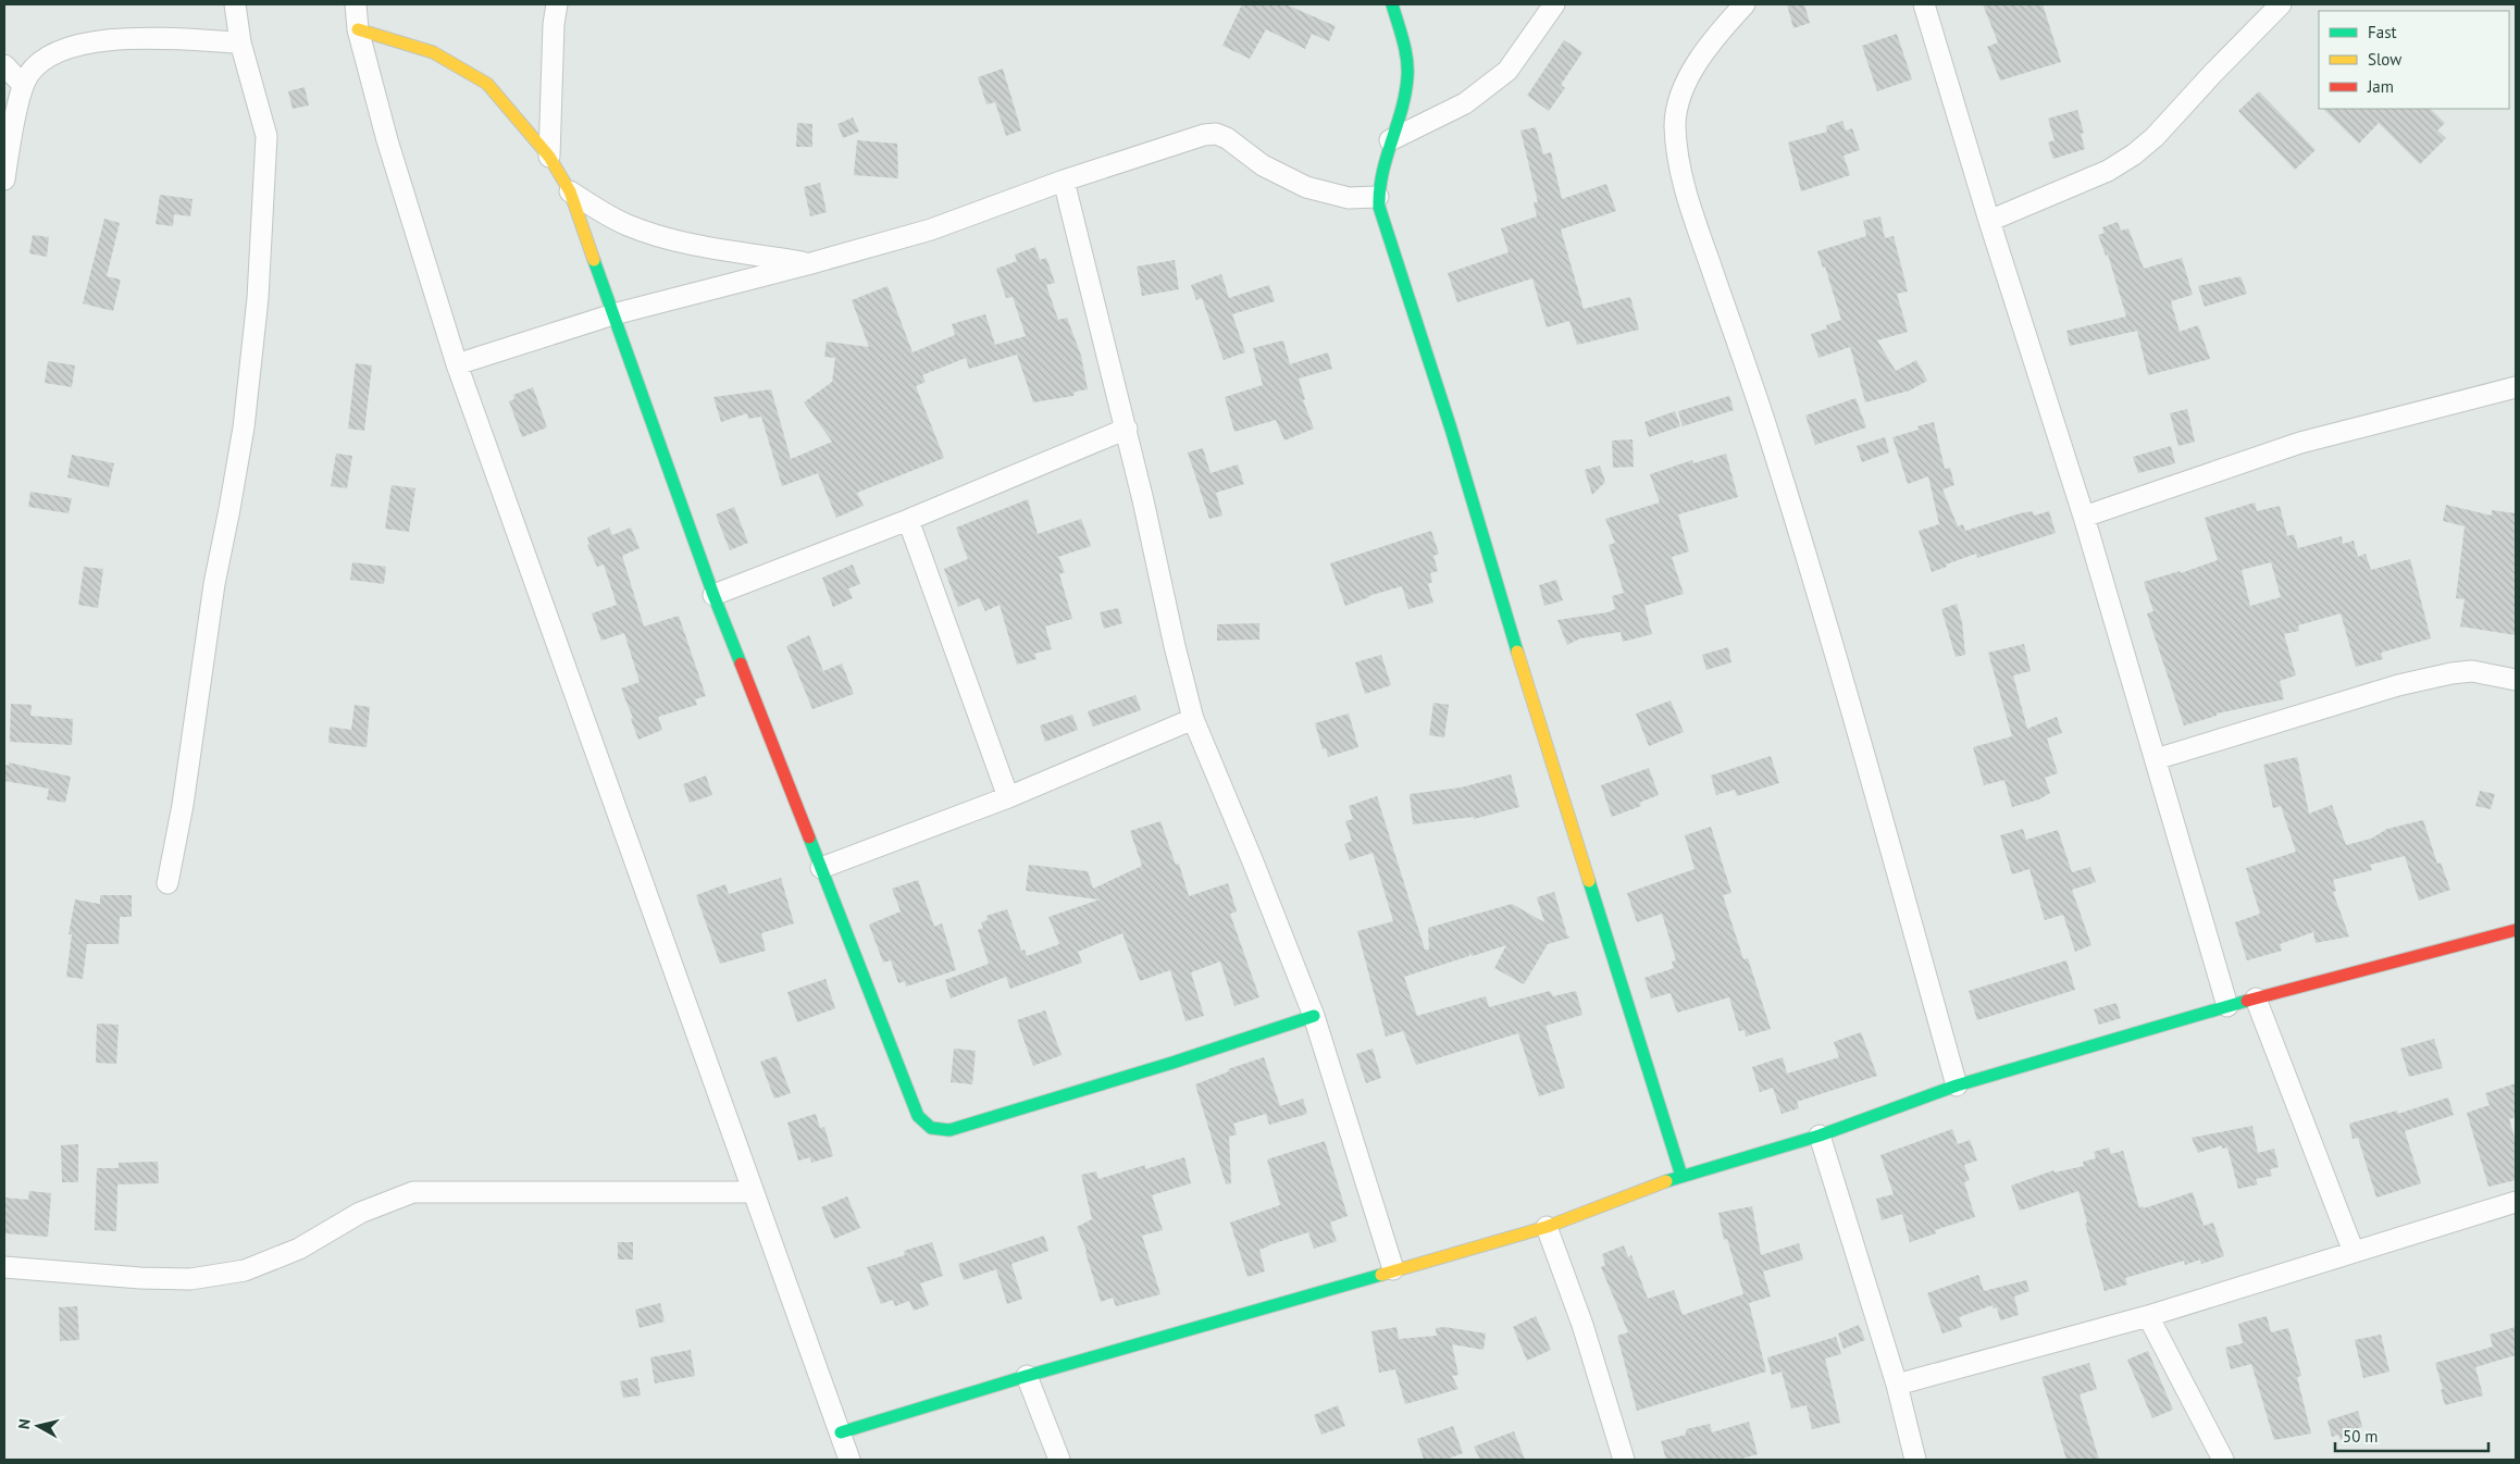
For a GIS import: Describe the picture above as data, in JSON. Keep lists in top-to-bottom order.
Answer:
{
  "legend": ["Fast", "Slow", "Jam"],
  "scale_bar": "50 m",
  "north": "left"
}
